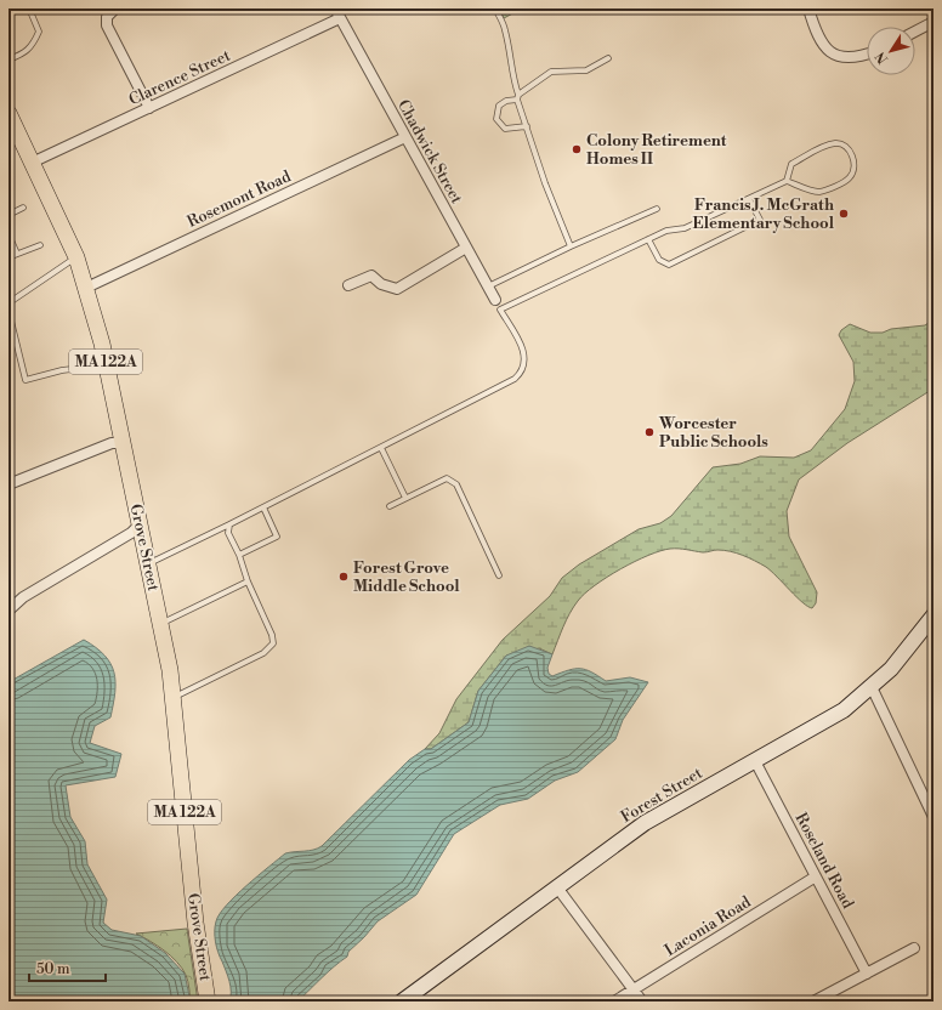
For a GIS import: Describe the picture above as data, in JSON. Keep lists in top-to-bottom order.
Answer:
{
  "streets": {
    "main road": ["MA 122A", "Grove Street", "Forest Street"],
    "street": [
      "Clarence Street",
      "Chadwick Street",
      "Rosemont Road",
      "Roseland Road",
      "Laconia Road"
    ]
  },
  "crossings": [
    ["Clarence Street", "Chadwick Street"],
    ["Clarence Street", "Grove Street"],
    ["Chadwick Street", "Rosemont Road"],
    ["Chadwick Street", "Grove Street"],
    ["Rosemont Road", "Grove Street"],
    ["Forest Street", "Roseland Road"],
    ["Roseland Road", "Laconia Road"]
  ],
  "places": [
    "Colony Retirement Homes II",
    "Francis J. McGrath Elementary School",
    "Worcester Public Schools",
    "Forest Grove Middle School"
  ],
  "scale_bar": "50 m",
  "north": "bottom left"
}
